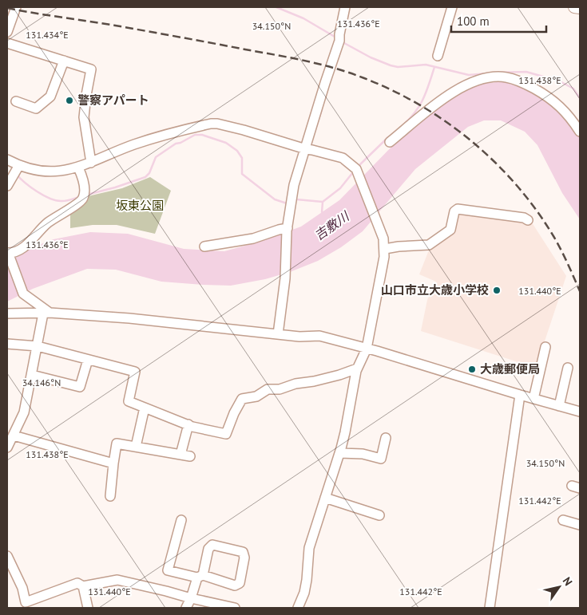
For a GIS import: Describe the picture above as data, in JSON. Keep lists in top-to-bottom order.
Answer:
{
  "water": ["吉敷川"],
  "parks": ["坂東公園"],
  "places": ["警察アパート", "山口市立大歳小学校", "大歳郵便局"],
  "scale_bar": "100 m",
  "north": "top right",
  "coordinates": [
    "131.436°E",
    "34.150°N",
    "131.434°E",
    "131.438°E",
    "131.440°E",
    "34.146°N",
    "131.442°E"
  ]
}
